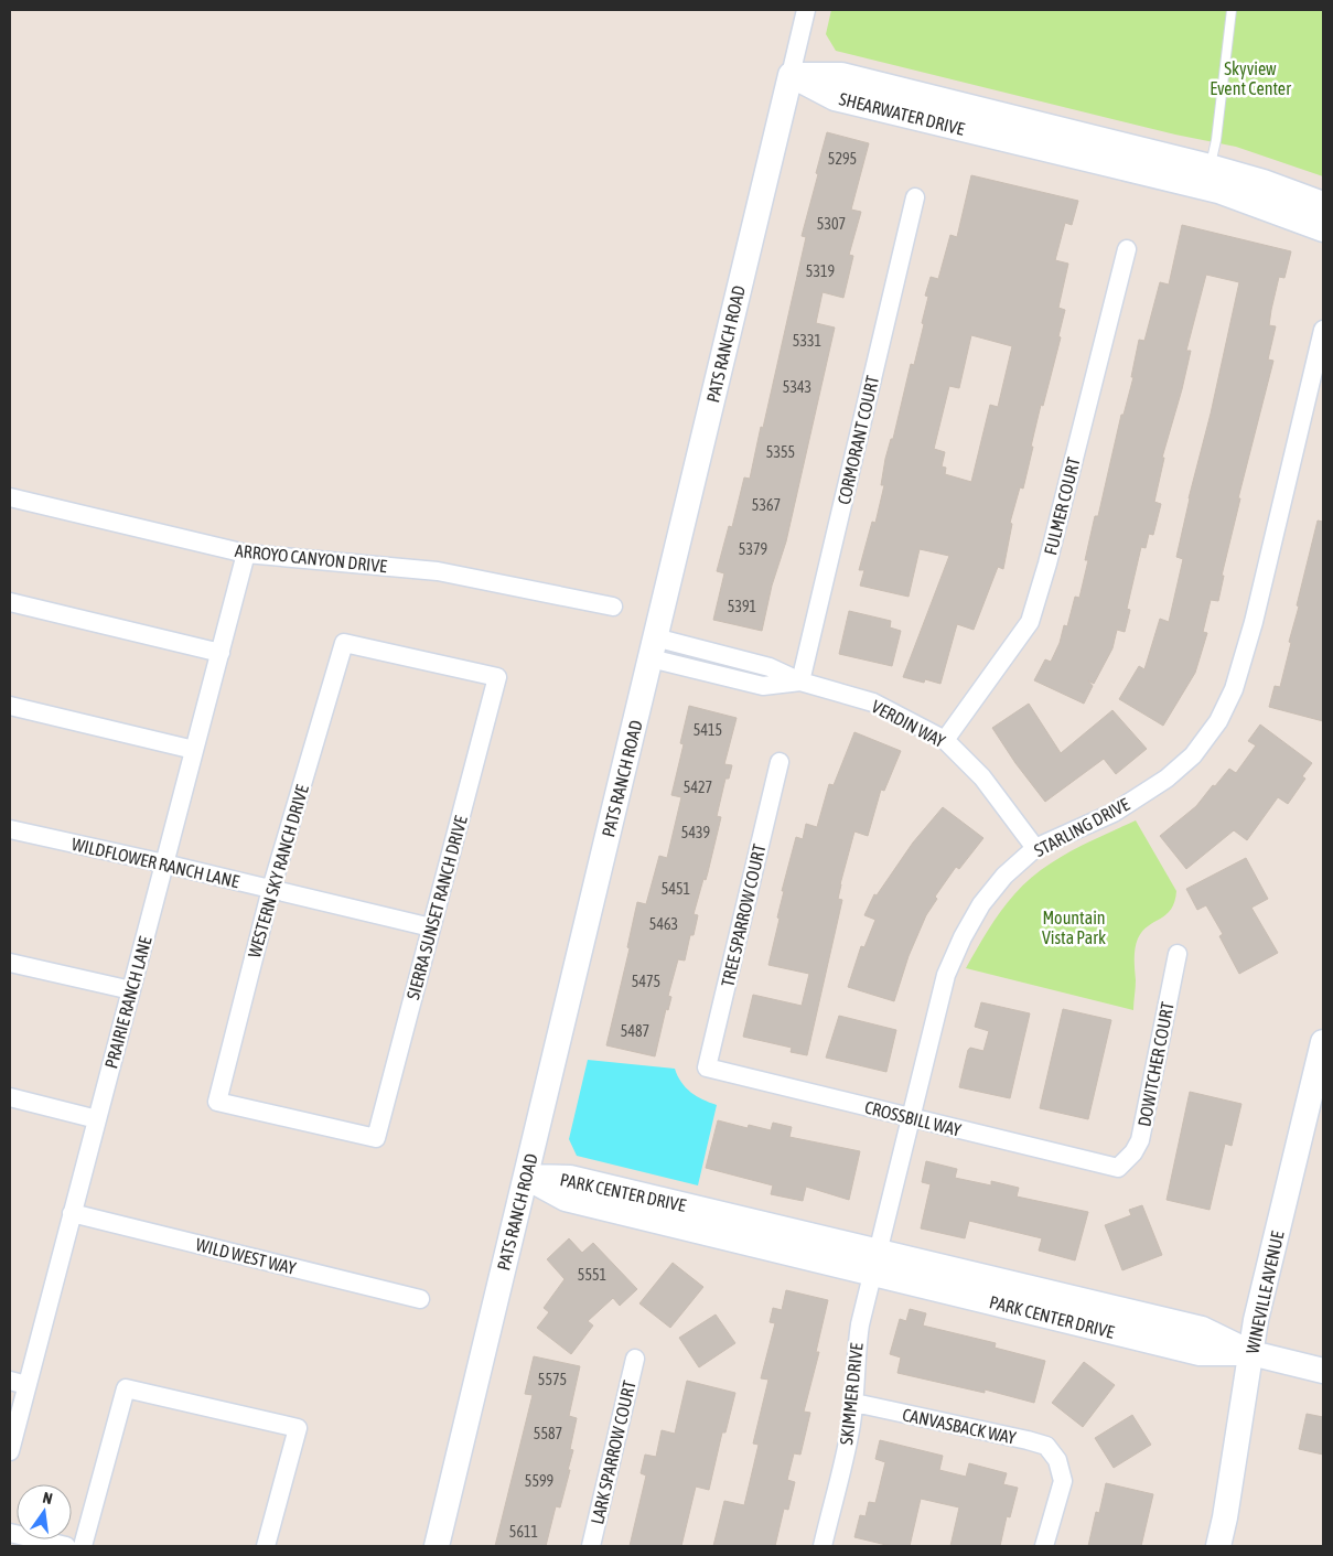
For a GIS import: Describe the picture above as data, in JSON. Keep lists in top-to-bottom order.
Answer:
{
  "streets": {
    "street": [
      "SHEARWATER DRIVE",
      "PATS RANCH ROAD",
      "CORMORANT COURT",
      "FULMER COURT",
      "ARROYO CANYON DRIVE",
      "VERDIN WAY",
      "STARLING DRIVE",
      "WILDFLOWER RANCH LANE",
      "WESTERN SKY RANCH DRIVE",
      "SIERRA SUNSET RANCH DRIVE",
      "TREE SPARROW COURT",
      "PRAIRIE RANCH LANE",
      "DOWITCHER COURT",
      "CROSSBILL WAY",
      "PARK CENTER DRIVE",
      "WILD WEST WAY",
      "WINEVILLE AVENUE",
      "SKIMMER DRIVE",
      "CANVASBACK WAY",
      "LARK SPARROW COURT"
    ]
  },
  "crossings": [
    ["SHEARWATER DRIVE", "PATS RANCH ROAD"],
    ["PATS RANCH ROAD", "VERDIN WAY"],
    ["PATS RANCH ROAD", "PARK CENTER DRIVE"],
    ["CORMORANT COURT", "VERDIN WAY"],
    ["FULMER COURT", "VERDIN WAY"],
    ["ARROYO CANYON DRIVE", "PRAIRIE RANCH LANE"],
    ["VERDIN WAY", "STARLING DRIVE"],
    ["STARLING DRIVE", "CROSSBILL WAY"],
    ["STARLING DRIVE", "PARK CENTER DRIVE"],
    ["STARLING DRIVE", "SKIMMER DRIVE"],
    ["WILDFLOWER RANCH LANE", "WESTERN SKY RANCH DRIVE"],
    ["WILDFLOWER RANCH LANE", "SIERRA SUNSET RANCH DRIVE"],
    ["WILDFLOWER RANCH LANE", "PRAIRIE RANCH LANE"],
    ["WESTERN SKY RANCH DRIVE", "SIERRA SUNSET RANCH DRIVE"],
    ["TREE SPARROW COURT", "CROSSBILL WAY"],
    ["PRAIRIE RANCH LANE", "WILD WEST WAY"],
    ["DOWITCHER COURT", "CROSSBILL WAY"],
    ["PARK CENTER DRIVE", "WINEVILLE AVENUE"],
    ["PARK CENTER DRIVE", "SKIMMER DRIVE"],
    ["SKIMMER DRIVE", "CANVASBACK WAY"]
  ],
  "parks": ["Skyview Event Center", "Mountain Vista Park"],
  "house_numbers": [
    "5295",
    "5307",
    "5319",
    "5331",
    "5343",
    "5355",
    "5367",
    "5379",
    "5391",
    "5415",
    "5427",
    "5439",
    "5451",
    "5463",
    "5475",
    "5487",
    "5551",
    "5575",
    "5587",
    "5599",
    "5611"
  ],
  "north": "top"
}
